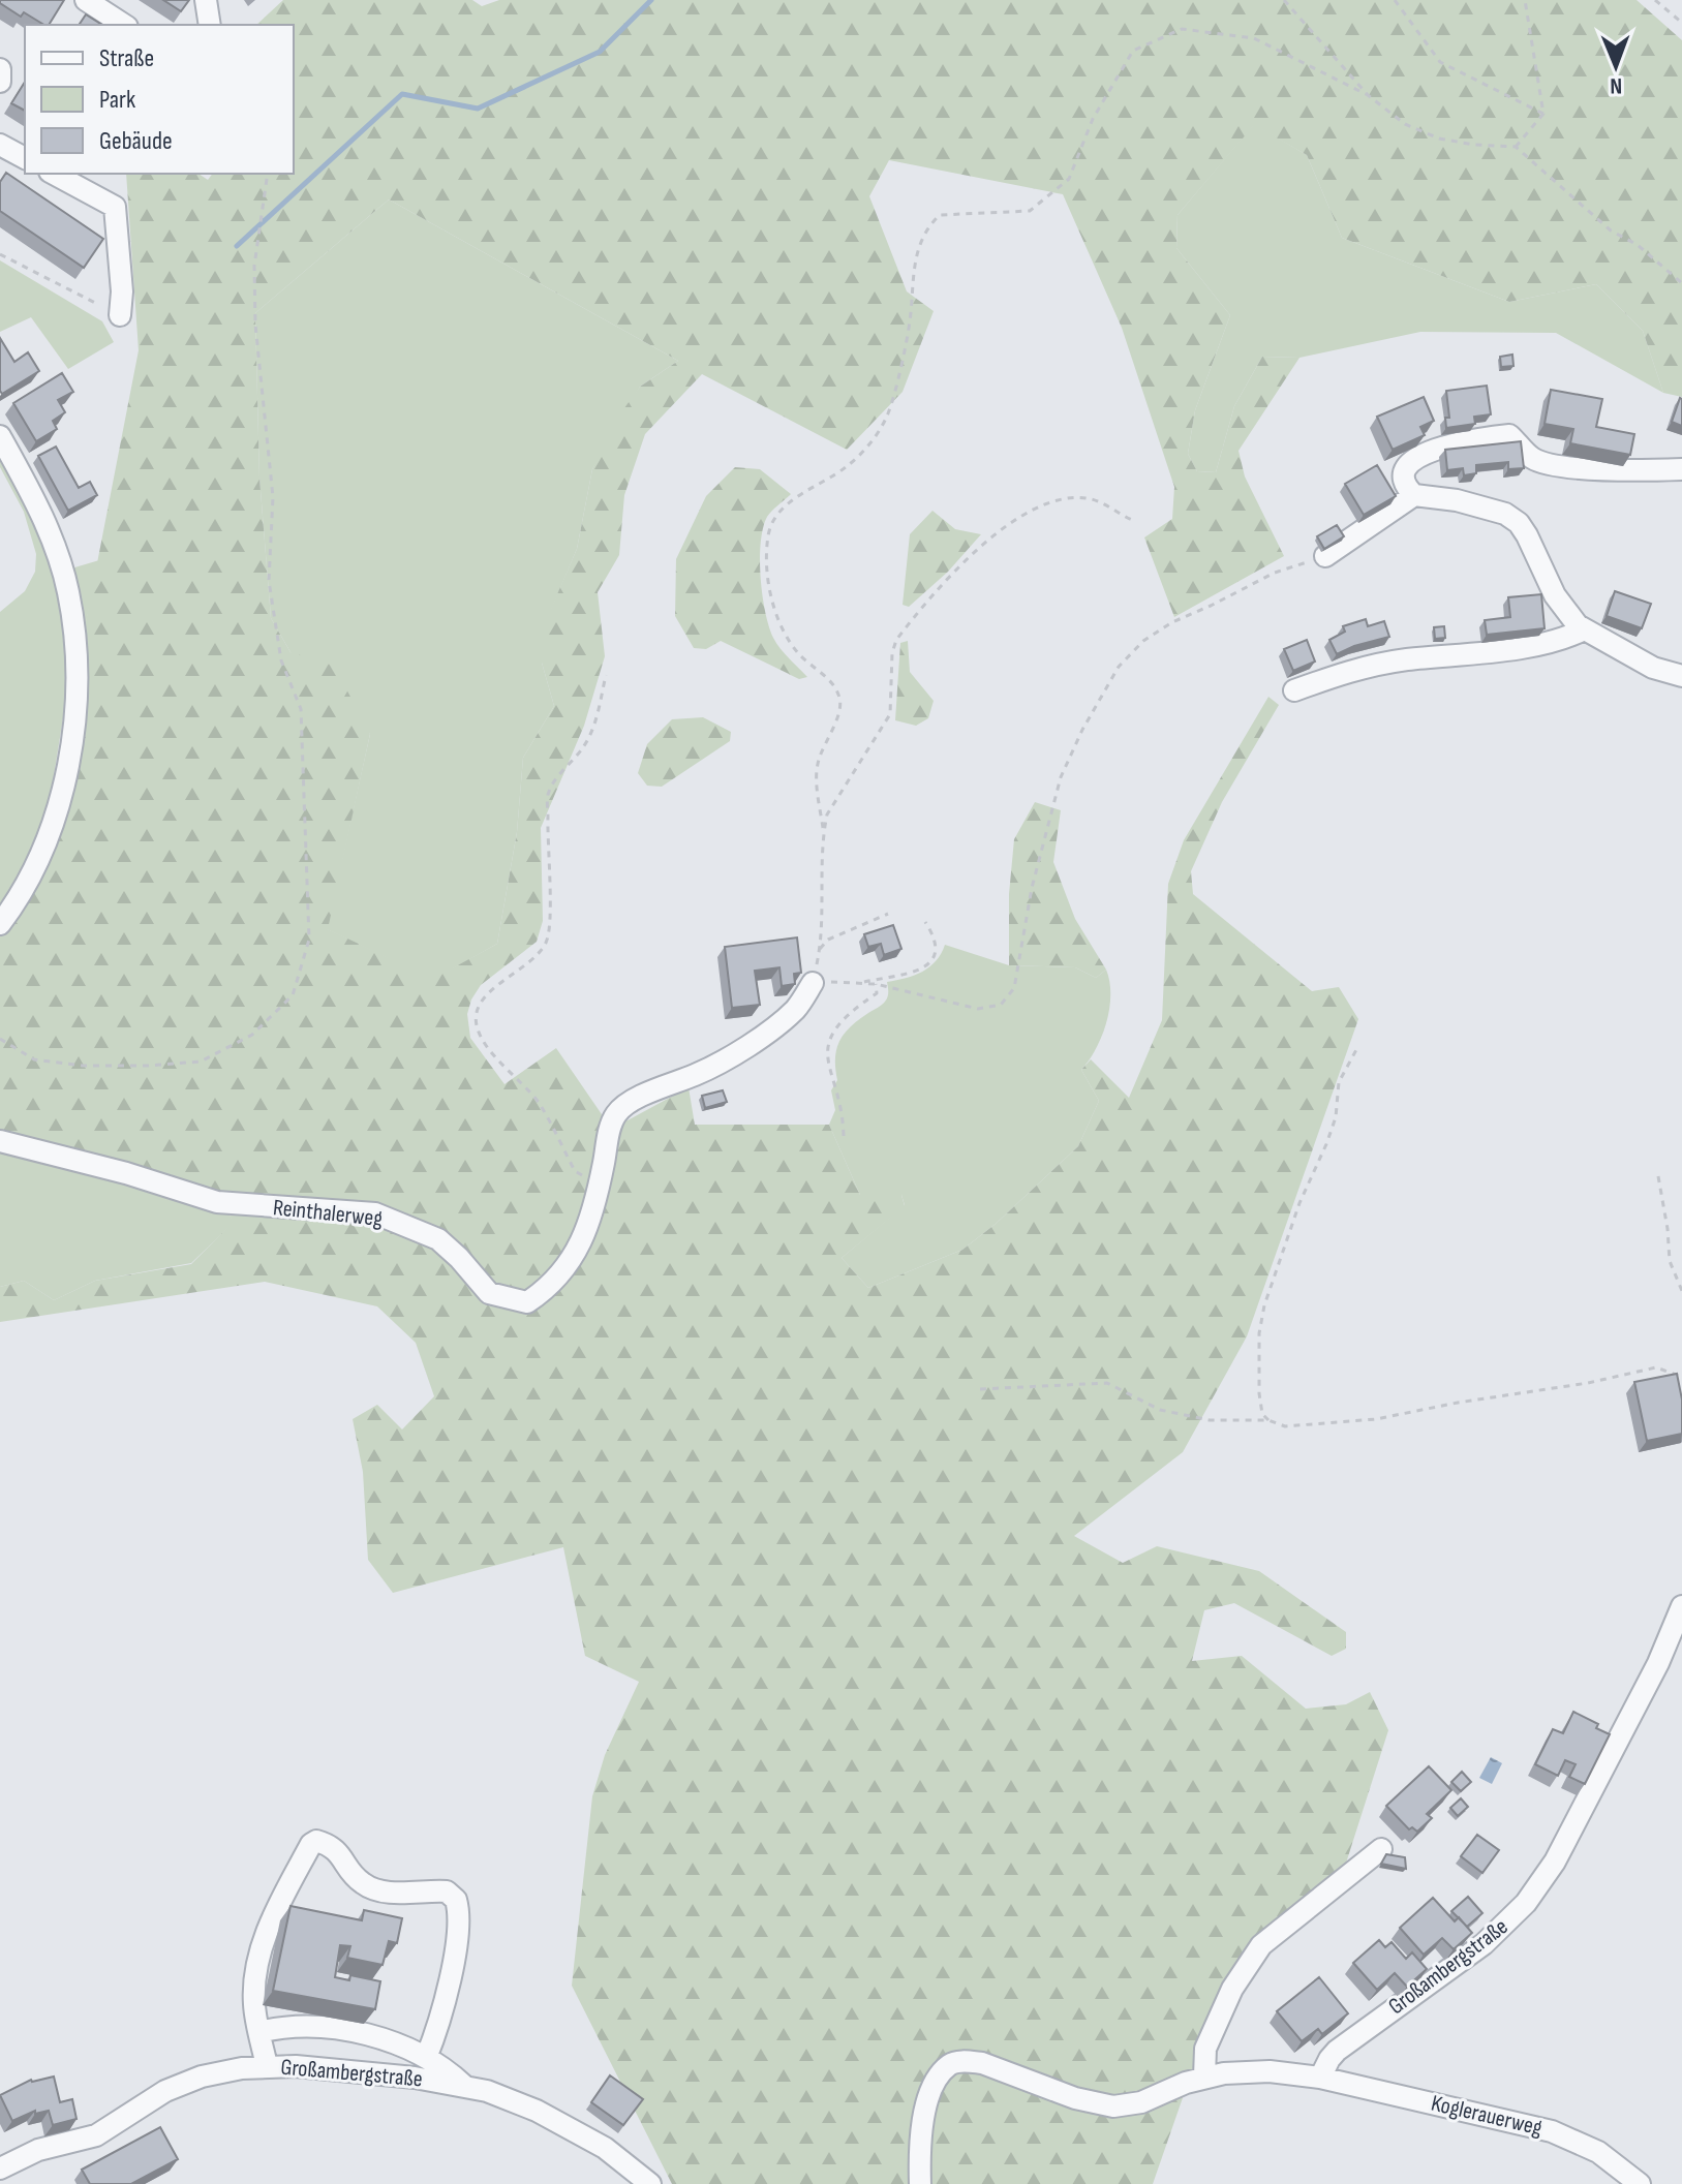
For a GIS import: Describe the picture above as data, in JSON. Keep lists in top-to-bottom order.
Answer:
{
  "streets": {
    "street": ["Reinthalerweg", "Großambergstraße", "Koglerauerweg"]
  },
  "crossings": [
    ["Großambergstraße", "Koglerauerweg"]
  ],
  "legend": ["Straße", "Park", "Gebäude"],
  "north": "bottom"
}
